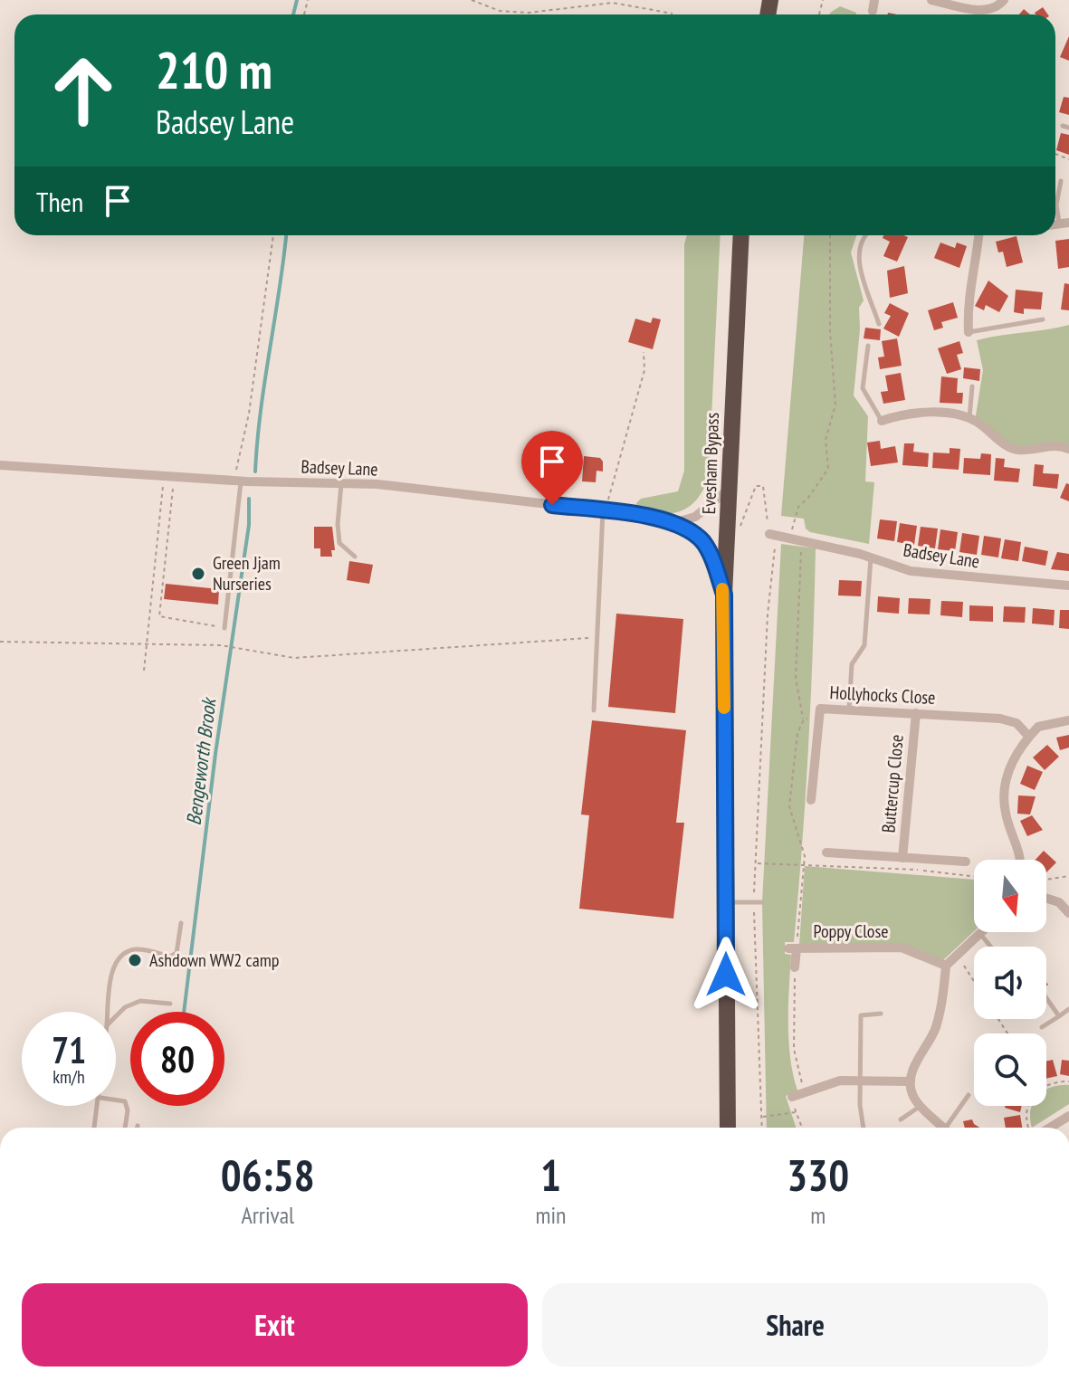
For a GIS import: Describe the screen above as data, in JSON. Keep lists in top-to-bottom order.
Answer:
{
  "streets": {
    "highway": ["Evesham Bypass"],
    "street": [
      "Badsey Lane",
      "Hollyhocks Close",
      "Buttercup Close",
      "Poppy Close"
    ]
  },
  "crossings": [
    ["Hollyhocks Close", "Buttercup Close"]
  ],
  "water": ["Bengeworth Brook"],
  "places": ["Green Jjam Nurseries", "Ashdown WW2 camp"],
  "north": "bottom",
  "page": {
    "turn": ["210 m", "Badsey Lane"],
    "then": "Then",
    "speed": "71 km/h",
    "limit": "80",
    "eta": [
      "06:58",
      "Arrival",
      "1",
      "min",
      "330",
      "m"
    ],
    "buttons": ["Exit", "Share"]
  }
}
